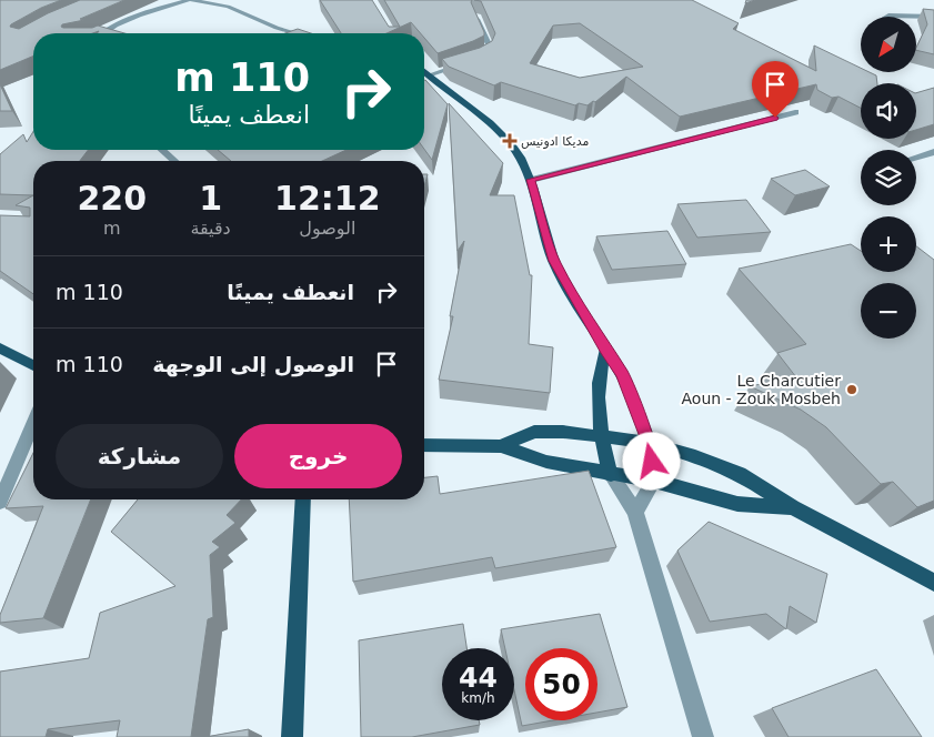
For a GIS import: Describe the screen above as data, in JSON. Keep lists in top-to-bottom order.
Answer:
{
  "places": {
    "health": ["مديكا ادونيس"],
    "other": ["Le Charcutier Aoun - Zouk Mosbeh"]
  },
  "north": "bottom left",
  "page": {
    "map_buttons": ["+", "−"],
    "turn": ["110 m", "انعطف يمينًا"],
    "eta": [
      "12:12",
      "الوصول",
      "1",
      "دقيقة",
      "220",
      "m"
    ],
    "list": [
      {
        "name": "انعطف يمينًا",
        "value": "110 m"
      },
      {
        "name": "الوصول إلى الوجهة",
        "value": "110 m"
      }
    ],
    "buttons": ["خروج", "مشاركة"],
    "speed": "44 km/h",
    "limit": "50"
  }
}
